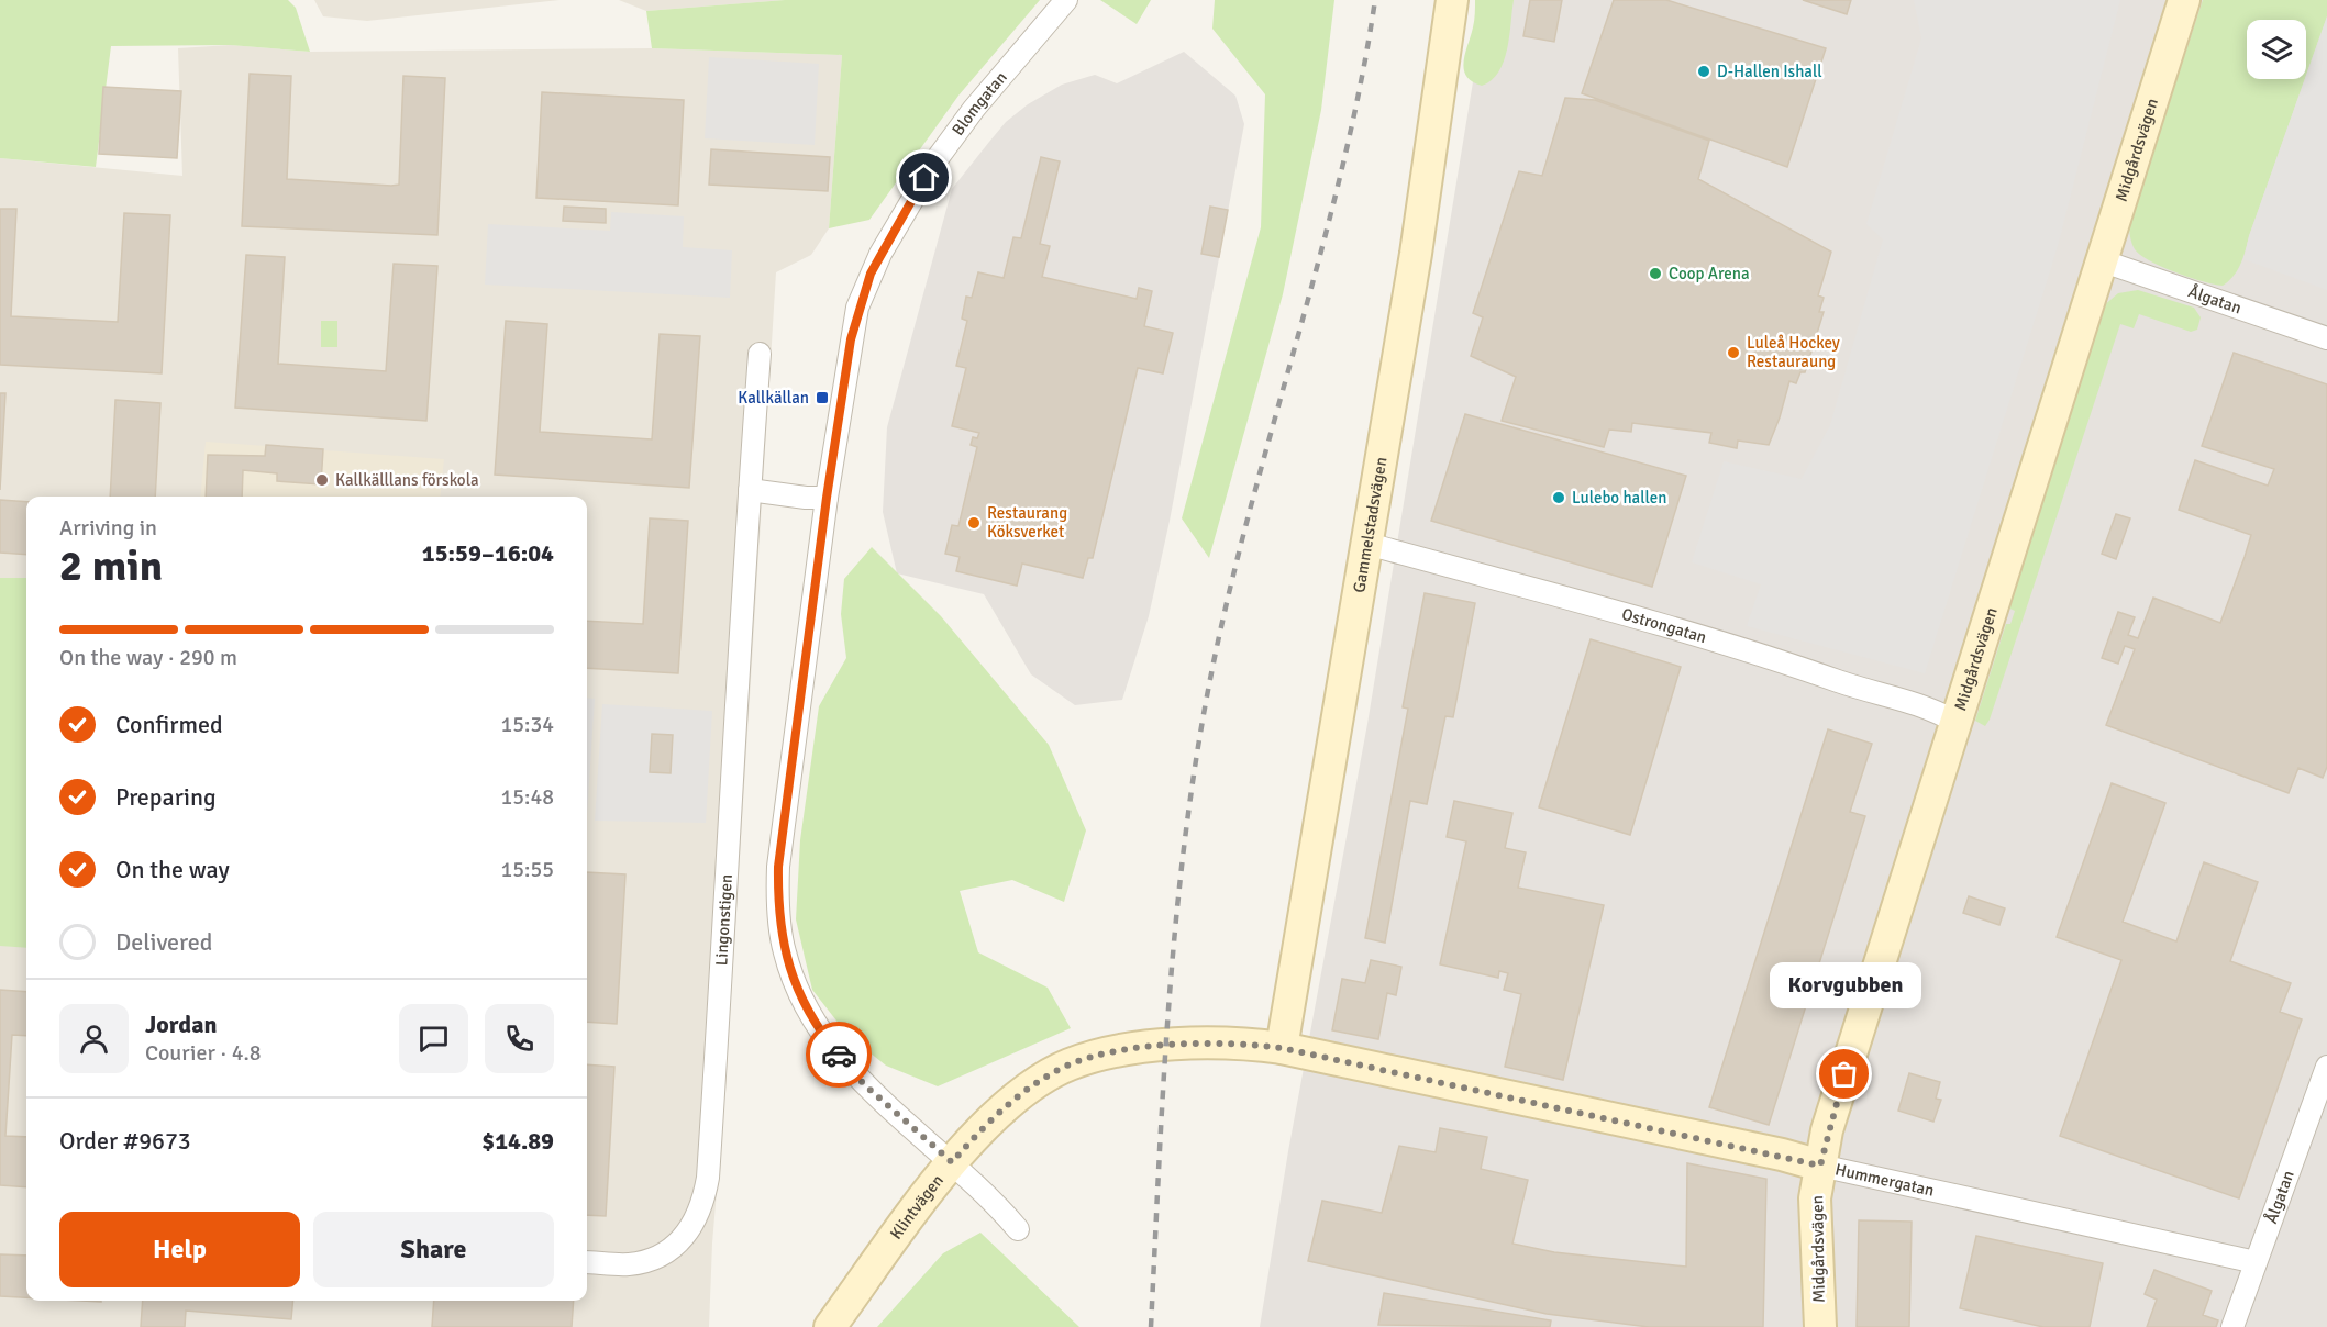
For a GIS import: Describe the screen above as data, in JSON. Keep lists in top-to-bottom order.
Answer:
{
  "streets": {
    "street": [
      "Blomgatan",
      "Midgårdsvägen",
      "Ålgatan",
      "Gammelstadsvägen",
      "Ostrongatan",
      "Lingonstigen",
      "Hummergatan",
      "Klintvägen"
    ]
  },
  "crossings": [
    ["Blomgatan", "Klintvägen"],
    ["Midgårdsvägen", "Ålgatan"],
    ["Midgårdsvägen", "Ostrongatan"],
    ["Midgårdsvägen", "Hummergatan"],
    ["Ålgatan", "Hummergatan"],
    ["Gammelstadsvägen", "Ostrongatan"],
    ["Gammelstadsvägen", "Hummergatan"],
    ["Gammelstadsvägen", "Klintvägen"],
    ["Hummergatan", "Klintvägen"]
  ],
  "places": {
    "other": [
      "D-Hallen Ishall",
      "Coop Arena",
      "Luleå Hockey Restauraung",
      "Kallkälllans förskola",
      "Lulebo hallen",
      "Restaurang Köksverket",
      "Korvgubben"
    ],
    "transit": ["Kallkällan"]
  },
  "page": {
    "heading": ["2 min", "Arriving in", "15:59–16:04"],
    "panel": [
      "Jordan",
      "Courier · 4.8",
      "Order #9673",
      "$14.89"
    ],
    "bar": "On the way · 290 m",
    "list": [
      ["Confirmed", "15:34"],
      ["Preparing", "15:48"],
      ["On the way", "15:55"],
      "Delivered"
    ],
    "bubble": "Korvgubben",
    "buttons": ["Help", "Share"]
  }
}
